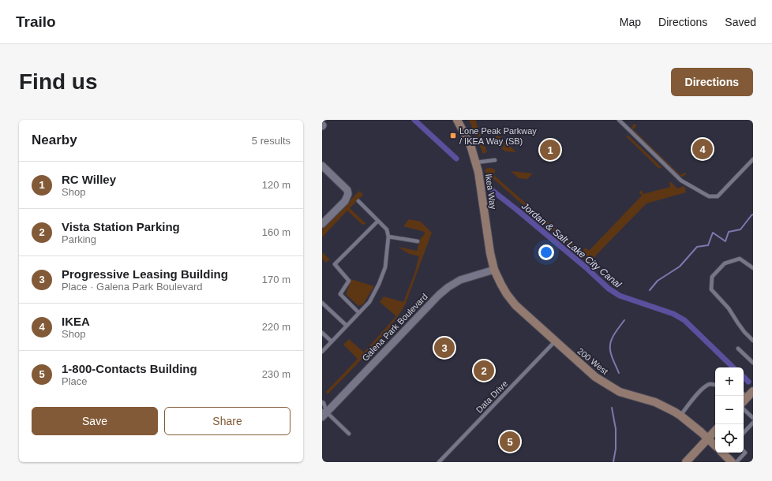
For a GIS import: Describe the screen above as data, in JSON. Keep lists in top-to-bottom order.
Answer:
{
  "streets": {
    "main road": ["Ikea Way", "200 West"],
    "street": ["Galena Park Boulevard"],
    "lane": ["Data Drive"]
  },
  "crossings": [
    ["Ikea Way", "Galena Park Boulevard"],
    ["Ikea Way", "200 West"],
    ["Galena Park Boulevard", "200 West"],
    ["200 West", "Data Drive"]
  ],
  "water": ["Jordan & Salt Lake City Canal"],
  "places": {
    "transit": ["Lone Peak Parkway / IKEA Way (SB)"]
  },
  "page": {
    "header": "Trailo",
    "nav": ["Map", "Directions", "Saved"],
    "buttons": [
      "Directions",
      ["Save", "Share"]
    ],
    "title": "Find us",
    "heading": ["Nearby", "5 results"],
    "pins": [
      "4",
      "1",
      "3",
      "2",
      "5"
    ],
    "list": [
      {
        "mark": "1",
        "name": "RC Willey",
        "note": "Shop",
        "value": "120 m"
      },
      {
        "mark": "2",
        "name": "Vista Station Parking",
        "note": "Parking",
        "value": "160 m"
      },
      {
        "mark": "3",
        "name": "Progressive Leasing Building",
        "note": "Place · Galena Park Boulevard",
        "value": "170 m"
      },
      {
        "mark": "4",
        "name": "IKEA",
        "note": "Shop",
        "value": "220 m"
      },
      {
        "mark": "5",
        "name": "1-800-Contacts Building",
        "note": "Place",
        "value": "230 m"
      }
    ],
    "map_buttons": ["+", "−"]
  }
}
